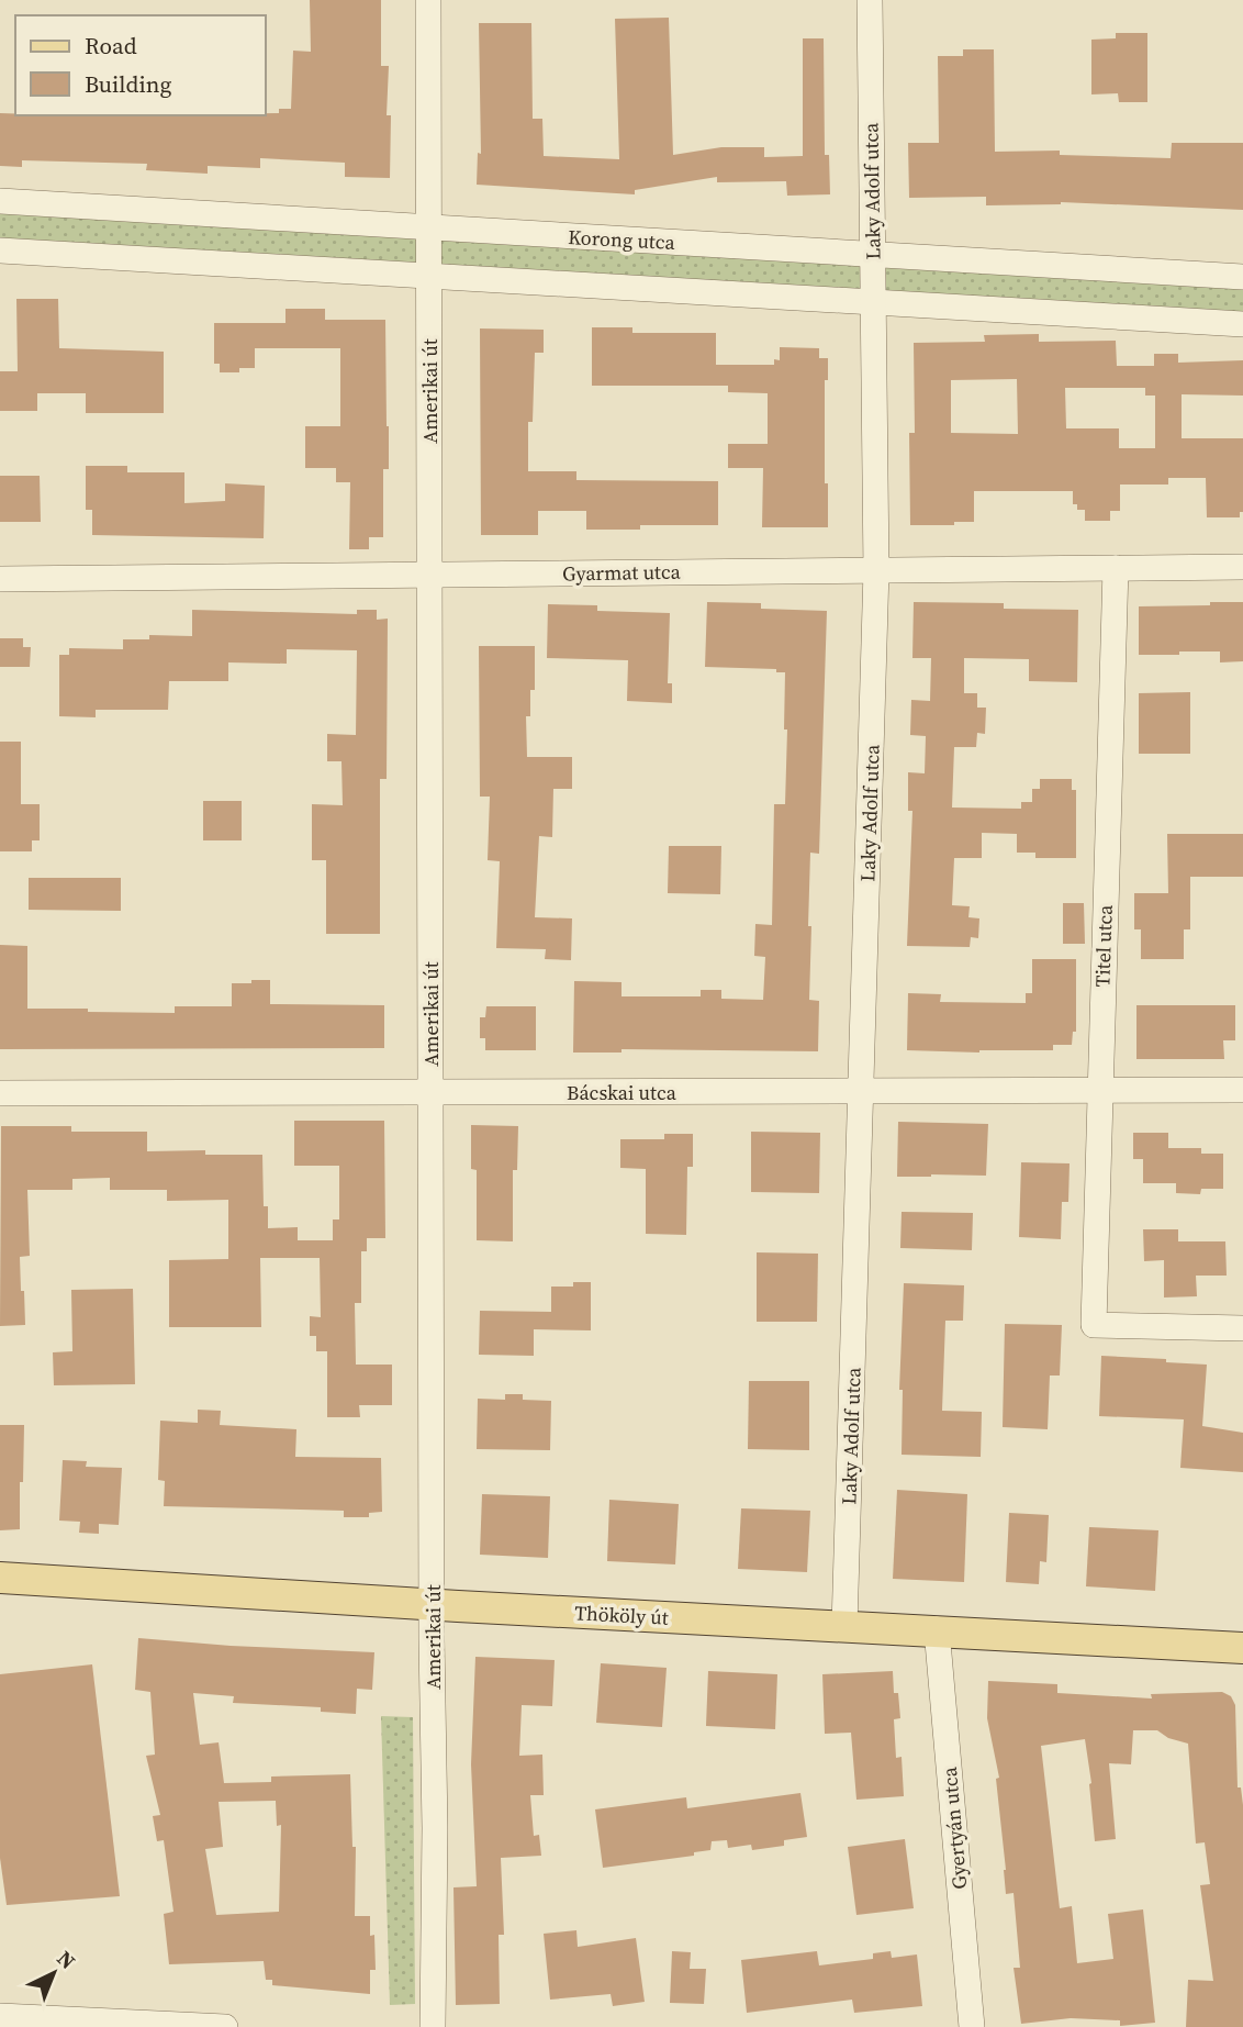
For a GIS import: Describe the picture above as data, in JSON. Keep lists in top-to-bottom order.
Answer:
{
  "streets": {
    "main road": ["Thököly út"],
    "street": [
      "Laky Adolf utca",
      "Korong utca",
      "Amerikai út",
      "Gyarmat utca",
      "Titel utca",
      "Bácskai utca",
      "Gyertyán utca"
    ]
  },
  "crossings": [
    ["Laky Adolf utca", "Korong utca"],
    ["Laky Adolf utca", "Gyarmat utca"],
    ["Laky Adolf utca", "Bácskai utca"],
    ["Laky Adolf utca", "Thököly út"],
    ["Korong utca", "Amerikai út"],
    ["Amerikai út", "Gyarmat utca"],
    ["Amerikai út", "Bácskai utca"],
    ["Amerikai út", "Thököly út"],
    ["Gyarmat utca", "Titel utca"],
    ["Titel utca", "Bácskai utca"],
    ["Thököly út", "Gyertyán utca"]
  ],
  "legend": ["Road", "Building"],
  "north": "top right"
}
